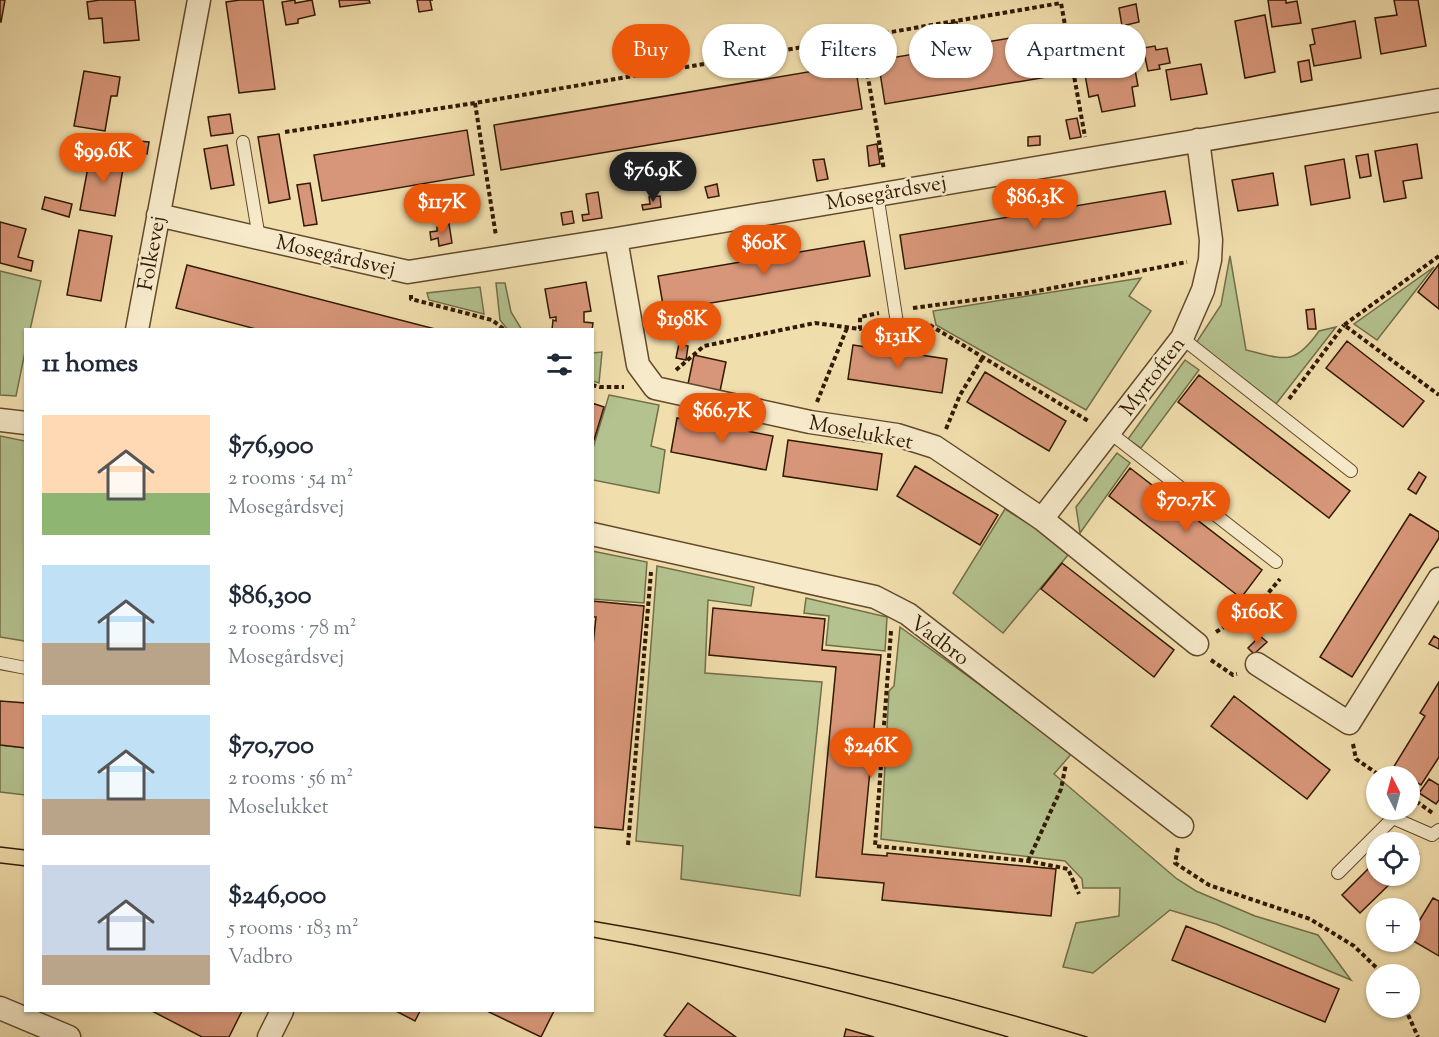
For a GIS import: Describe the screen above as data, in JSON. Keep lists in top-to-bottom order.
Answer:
{
  "streets": {
    "street": [
      "Mosegårdsvej",
      "Folkevej",
      "Myrtoften",
      "Moselukket",
      "Vadbro"
    ]
  },
  "crossings": [
    ["Mosegårdsvej", "Folkevej"],
    ["Mosegårdsvej", "Myrtoften"],
    ["Myrtoften", "Moselukket"]
  ],
  "north": "top",
  "page": {
    "chip": [
      "Buy",
      "Rent",
      "Filters",
      "New",
      "Apartment"
    ],
    "price": [
      "$99.6K",
      "$76.9K",
      "$86.3K",
      "$117K",
      "$60K",
      "$198K",
      "$131K",
      "$66.7K",
      "$70.7K",
      "$160K",
      "$246K"
    ],
    "heading": "11 homes",
    "list": [
      {
        "name": "$76,900",
        "note": "2 rooms · 54 m² · Mosegårdsvej"
      },
      {
        "name": "$86,300",
        "note": "2 rooms · 78 m² · Mosegårdsvej"
      },
      {
        "name": "$70,700",
        "note": "2 rooms · 56 m² · Moselukket"
      },
      {
        "name": "$246,000",
        "note": "5 rooms · 183 m² · Vadbro"
      }
    ],
    "map_buttons": ["+", "−"]
  }
}
